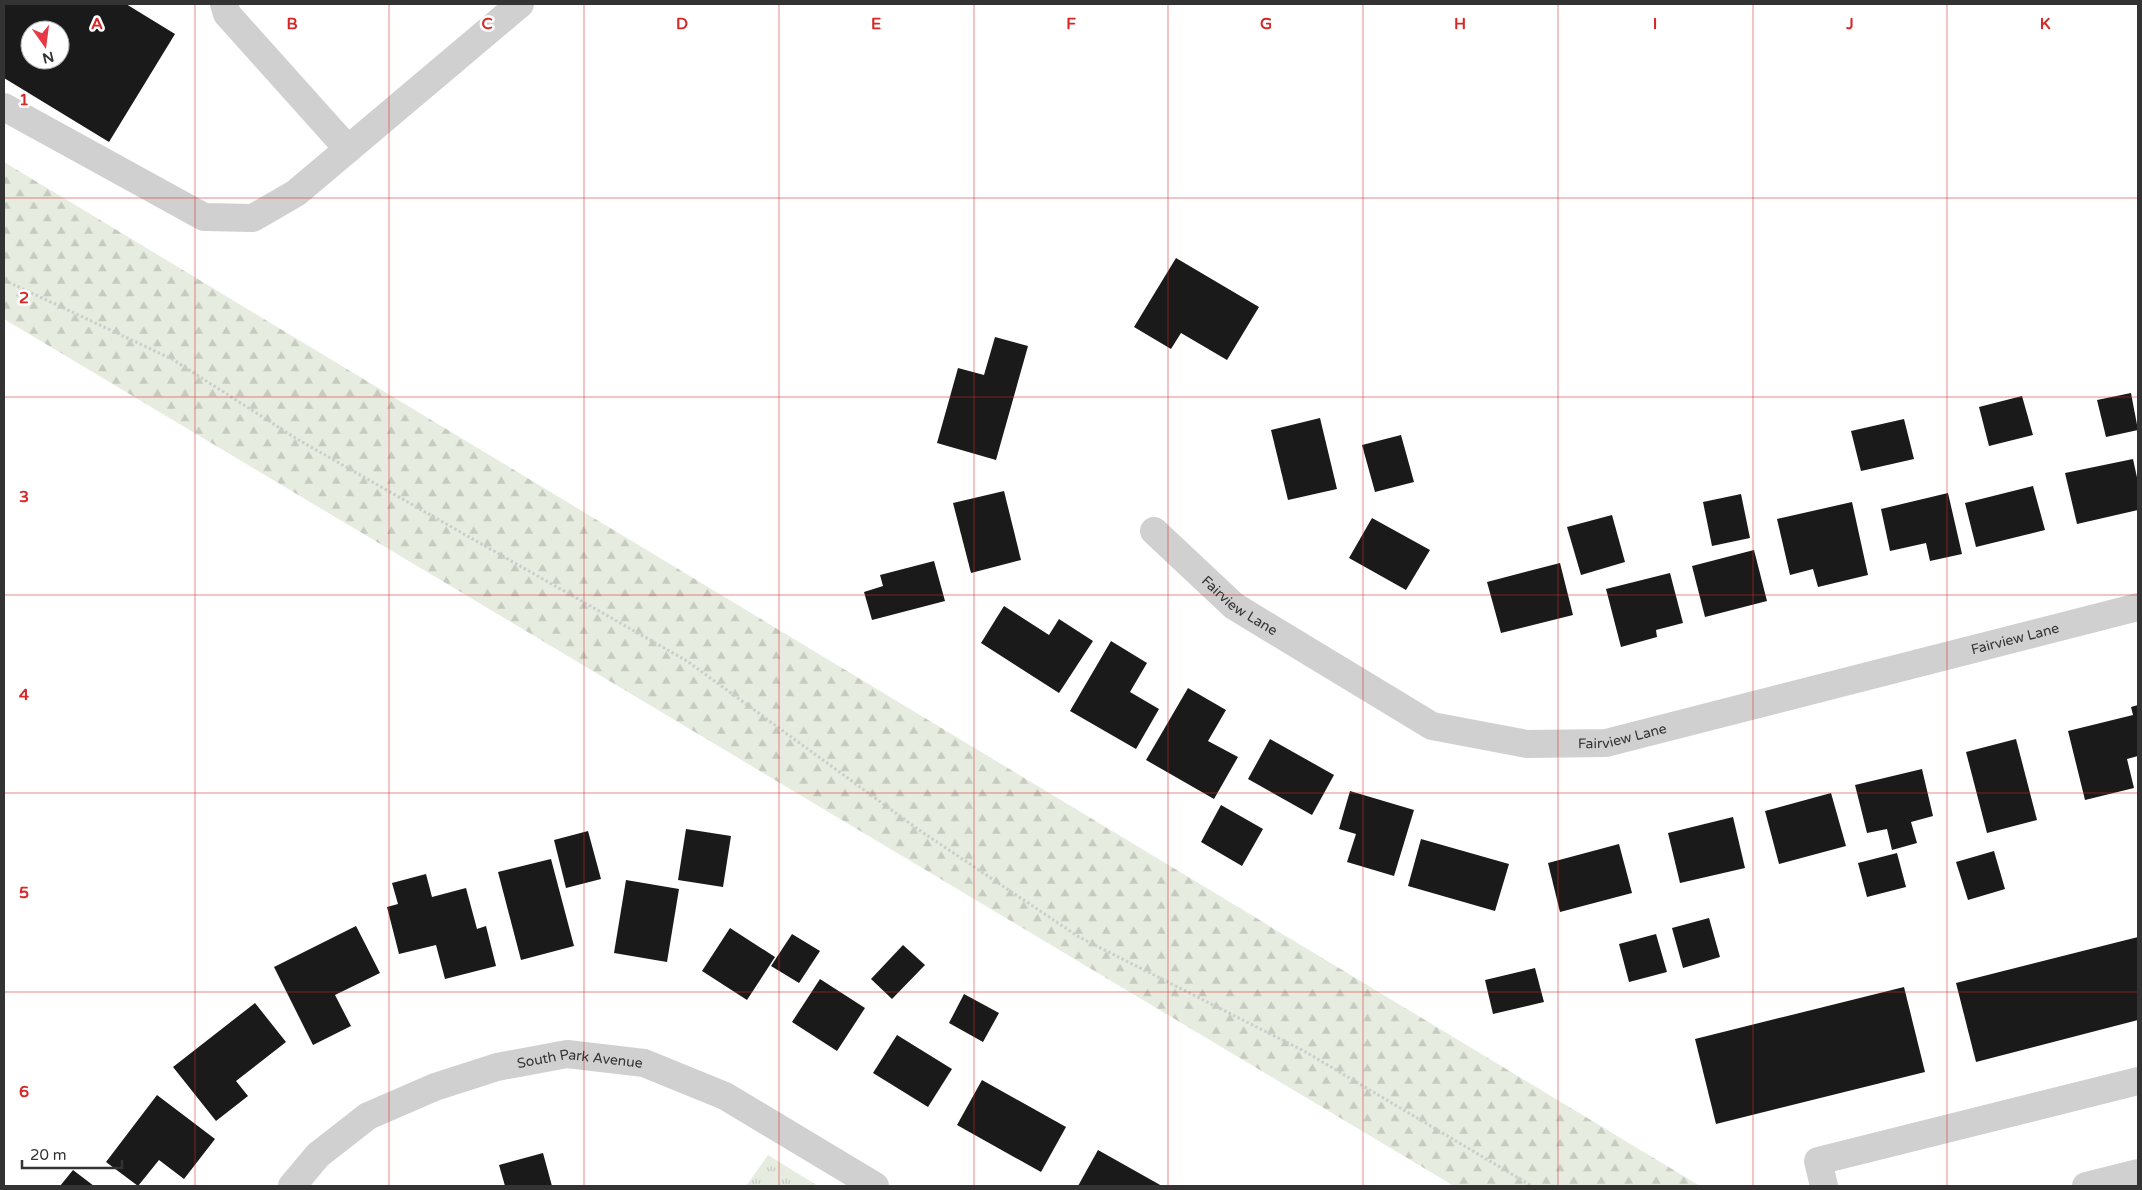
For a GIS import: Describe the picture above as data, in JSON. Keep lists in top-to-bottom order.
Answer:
{
  "streets": {
    "street": ["Fairview Lane", "South Park Avenue"]
  },
  "scale_bar": "20 m",
  "north": "bottom",
  "grid": {
    "columns": [
      "A",
      "B",
      "C",
      "D",
      "E",
      "F",
      "G",
      "H",
      "I",
      "J",
      "K"
    ],
    "rows": [
      "1",
      "2",
      "3",
      "4",
      "5",
      "6"
    ]
  }
}
